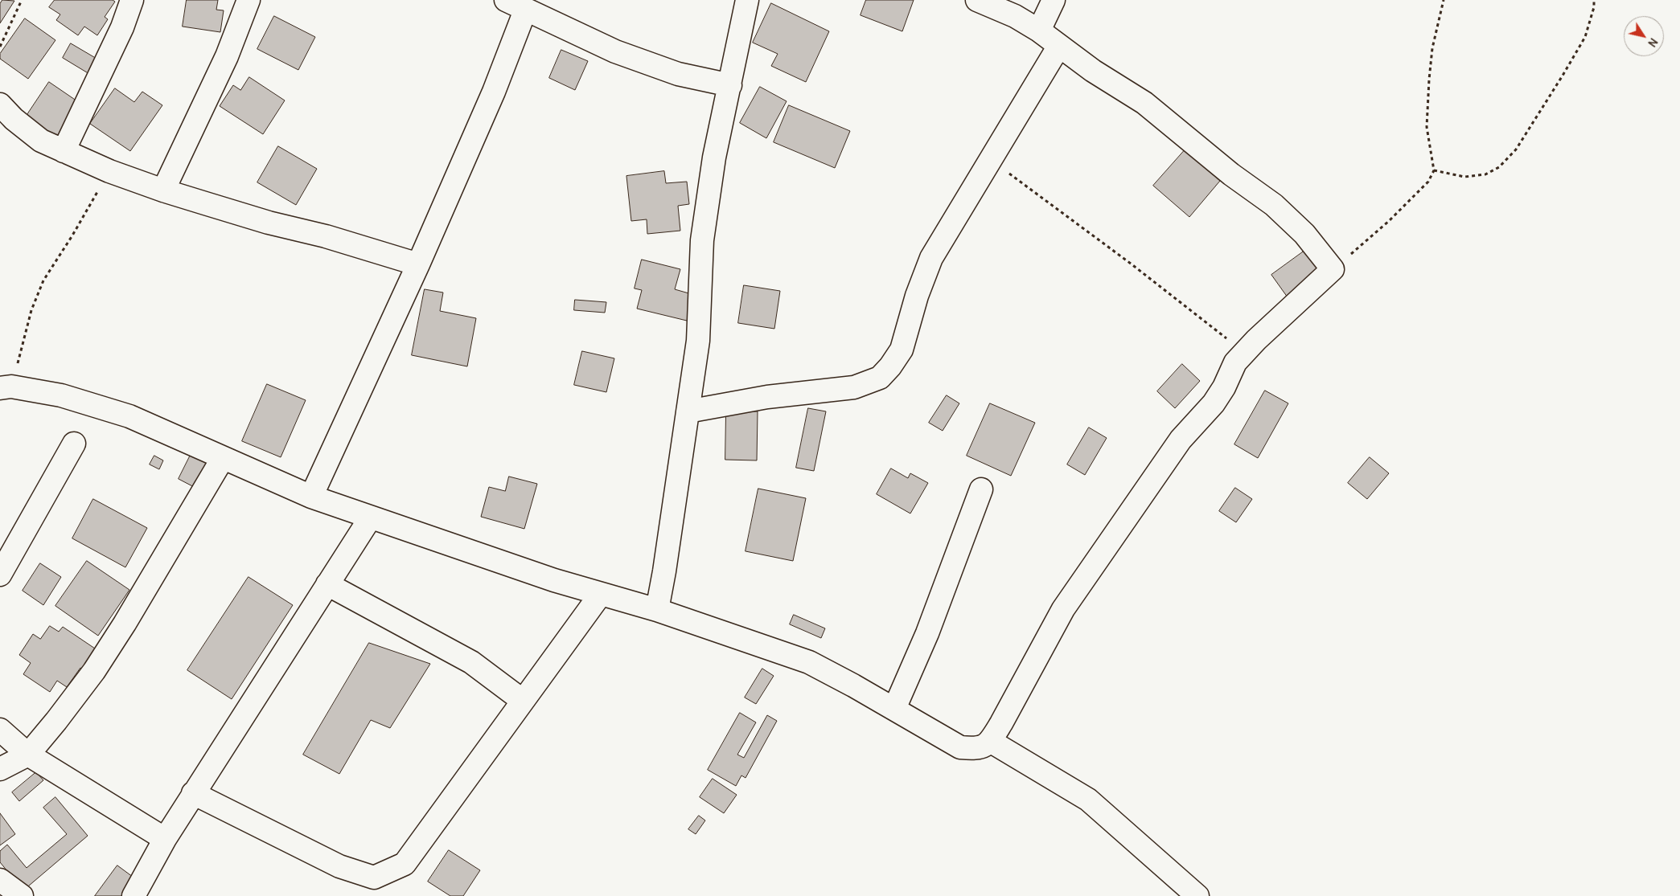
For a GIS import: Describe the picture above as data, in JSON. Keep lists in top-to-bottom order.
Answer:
{
  "north": "bottom right"
}
